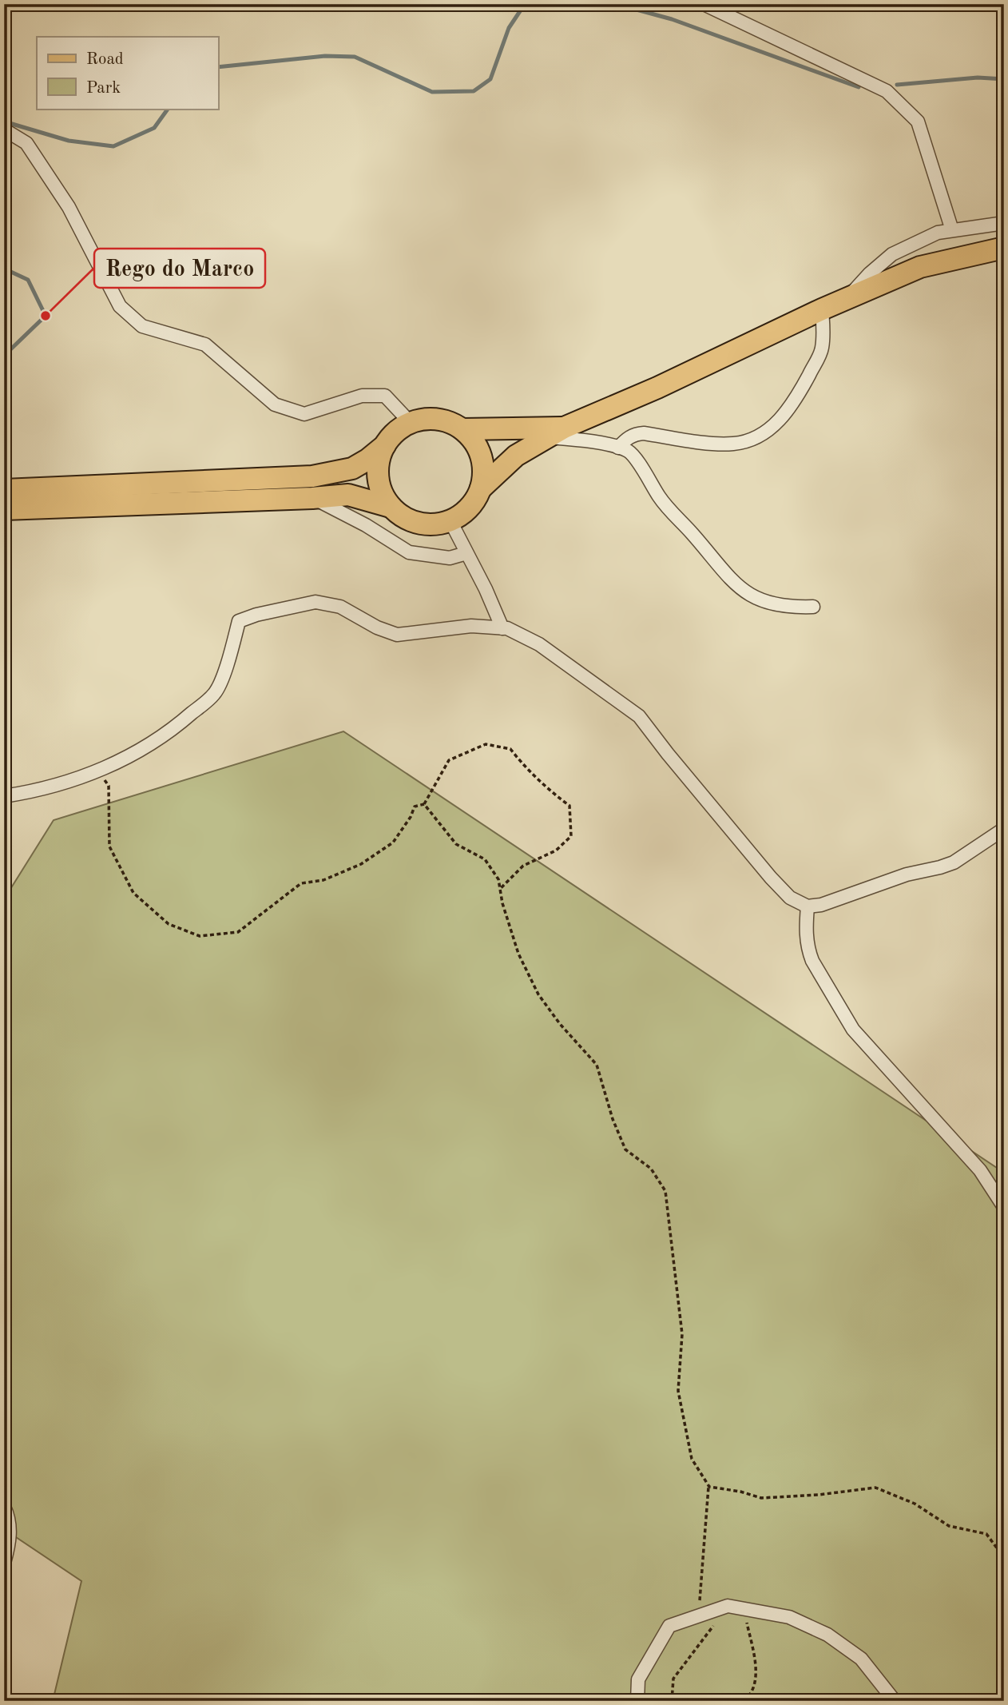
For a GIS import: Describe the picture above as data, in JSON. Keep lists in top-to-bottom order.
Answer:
{
  "places": ["Rego do Marco"],
  "legend": ["Road", "Park"]
}
